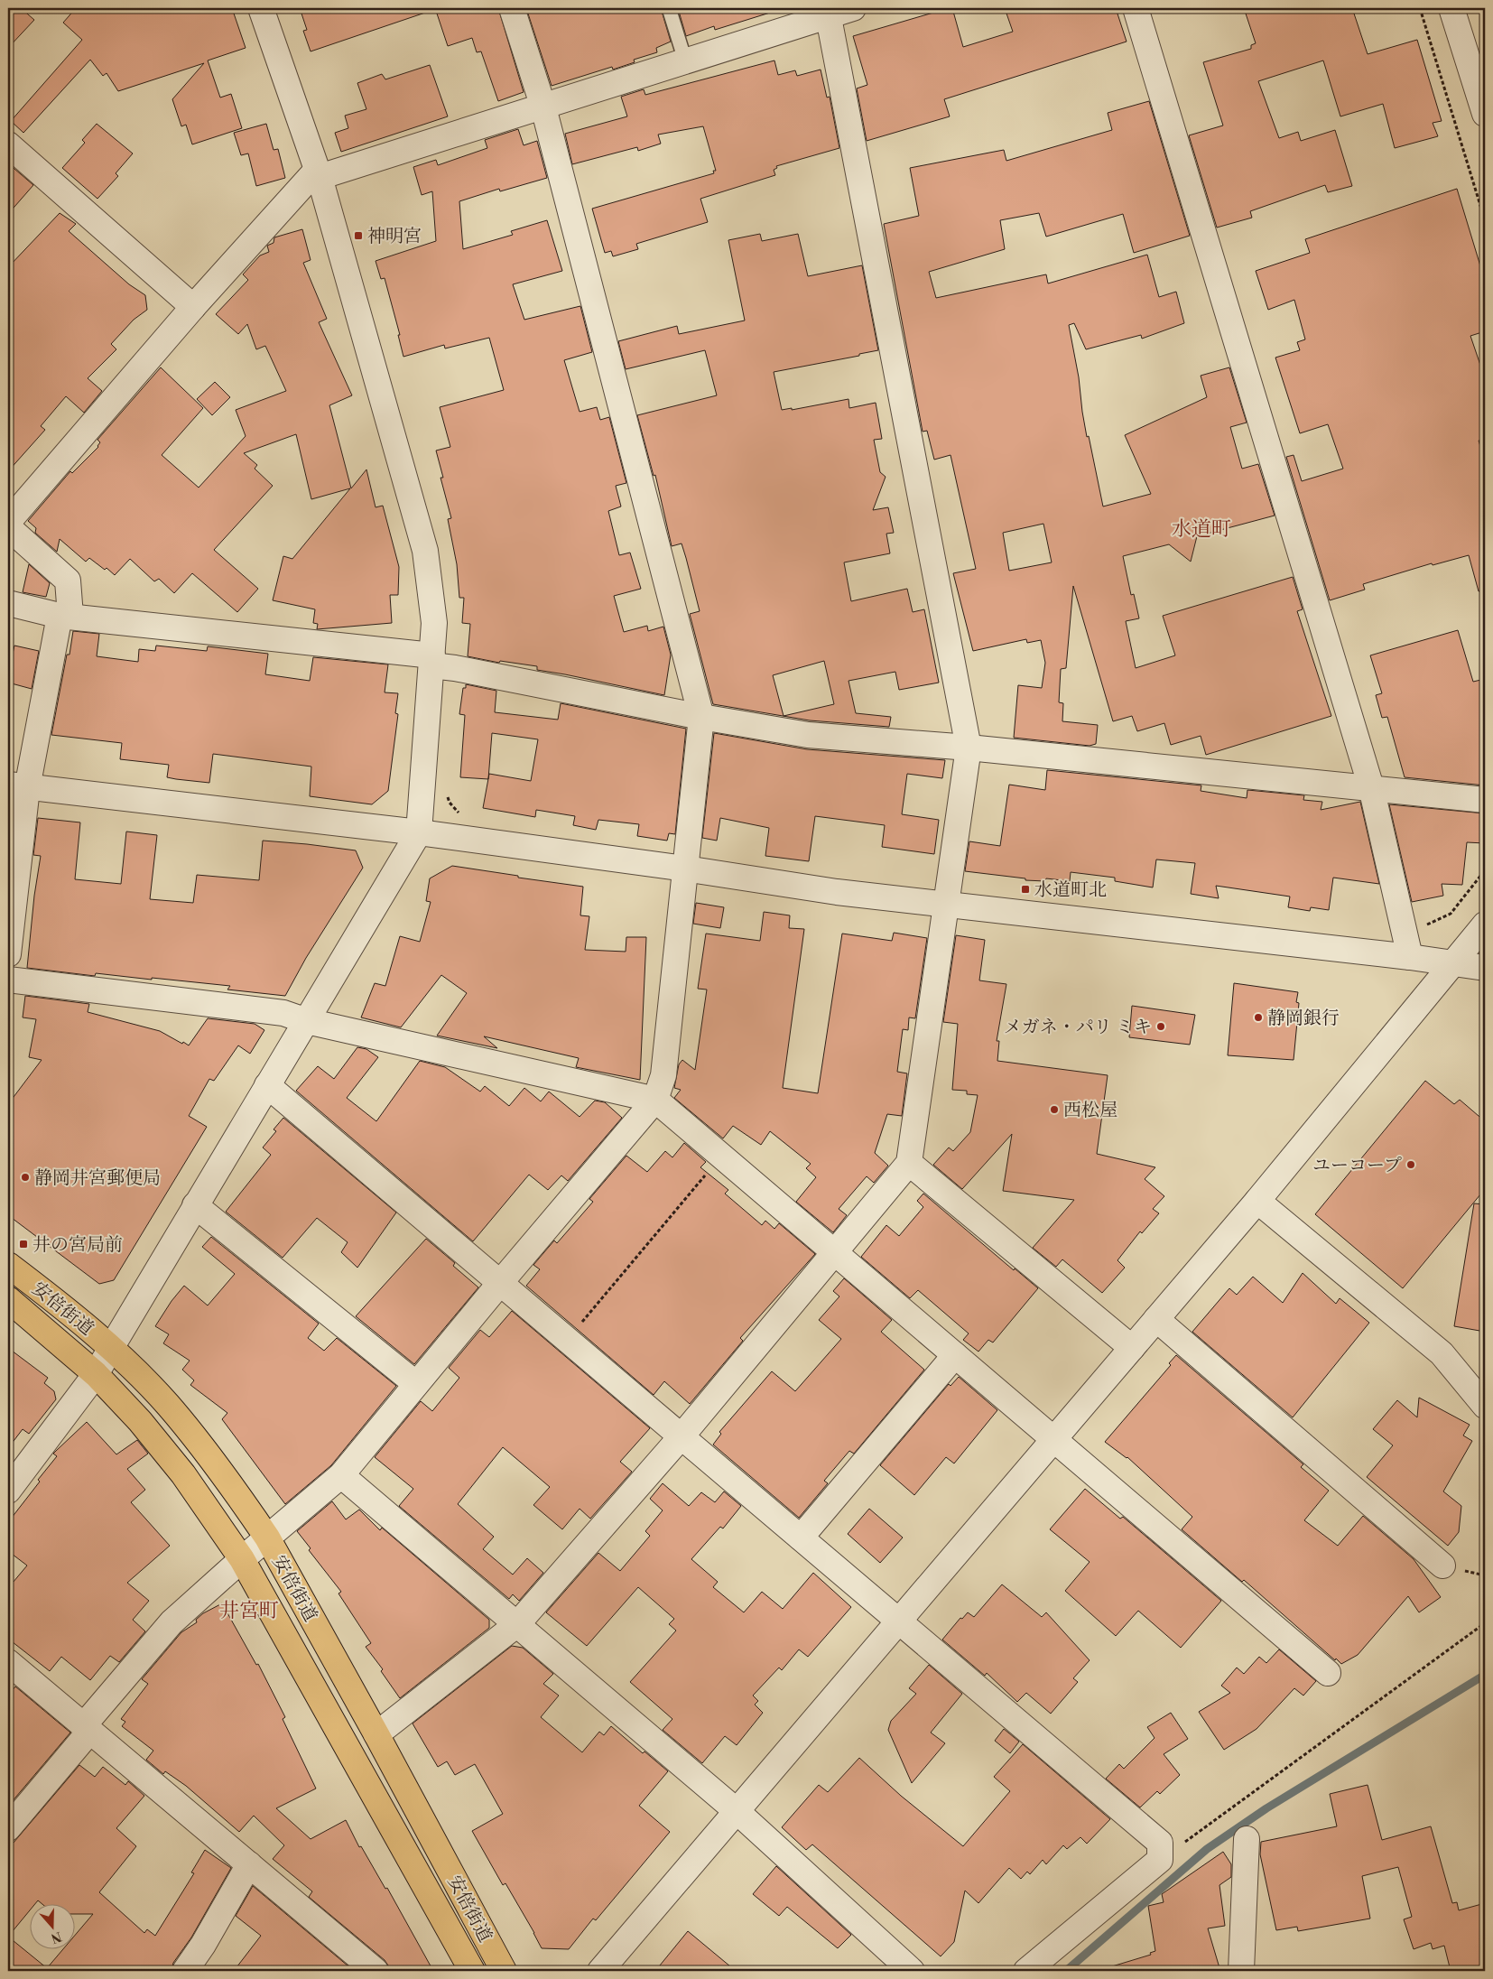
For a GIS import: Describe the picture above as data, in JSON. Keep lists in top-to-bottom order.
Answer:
{
  "streets": {
    "main road": ["安倍街道"]
  },
  "districts": ["水道町", "井宮町"],
  "places": {
    "transit": ["神明宮", "水道町北", "井の宮局前"],
    "other": [
      "静岡銀行",
      "メガネ・パリ ミキ",
      "西松屋",
      "ユーコープ",
      "静岡井宮郵便局"
    ]
  },
  "north": "bottom"
}
